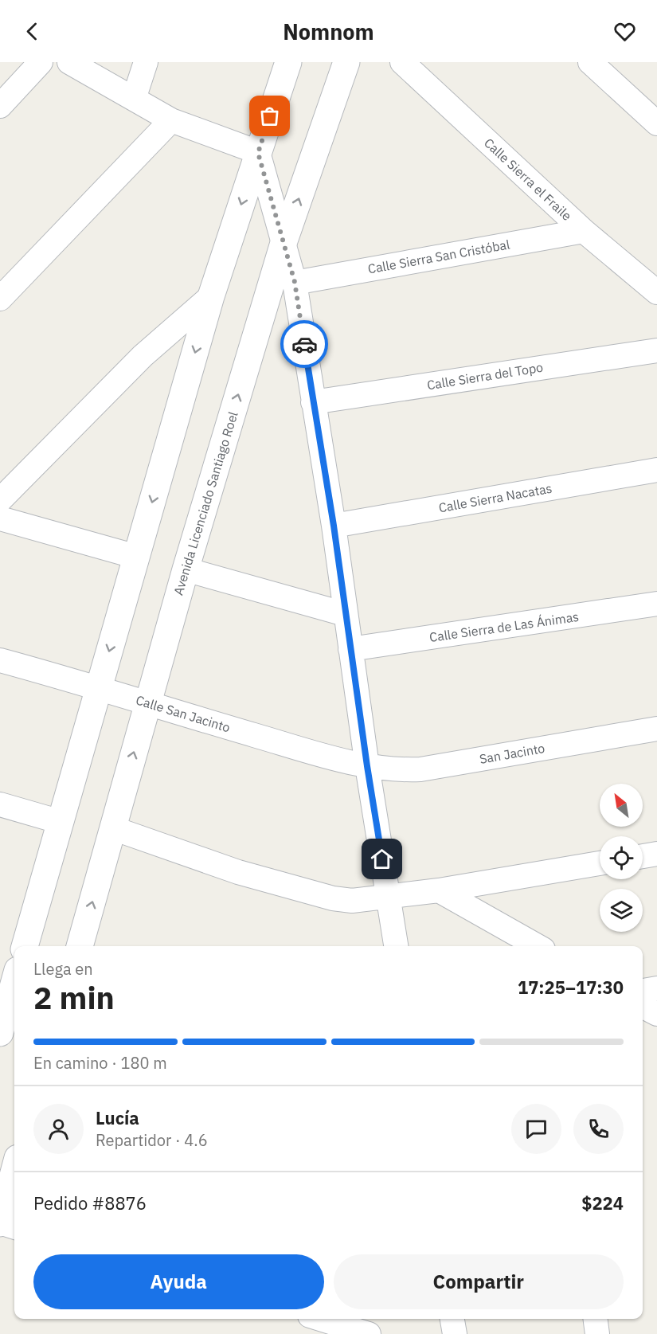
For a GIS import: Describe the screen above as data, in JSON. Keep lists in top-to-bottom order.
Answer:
{
  "streets": {
    "street": [
      "Calle Sierra el Fraile",
      "Calle Sierra San Cristóbal",
      "Calle Sierra del Topo",
      "Calle Sierra Nacatas",
      "Avenida Licenciado Santiago Roel",
      "Calle Sierra de Las Ánimas",
      "Calle San Jacinto",
      "San Jacinto"
    ]
  },
  "crossings": [
    ["Calle Sierra el Fraile", "Calle Sierra San Cristóbal"],
    ["Avenida Licenciado Santiago Roel", "Calle San Jacinto"],
    ["Calle San Jacinto", "San Jacinto"]
  ],
  "north": "top left",
  "page": {
    "header": "Nomnom",
    "heading": ["2 min", "Llega en", "17:25–17:30"],
    "panel": [
      "Lucía",
      "Repartidor · 4.6",
      "Pedido #8876",
      "$224"
    ],
    "bar": "En camino · 180 m",
    "buttons": ["Ayuda", "Compartir"]
  }
}
